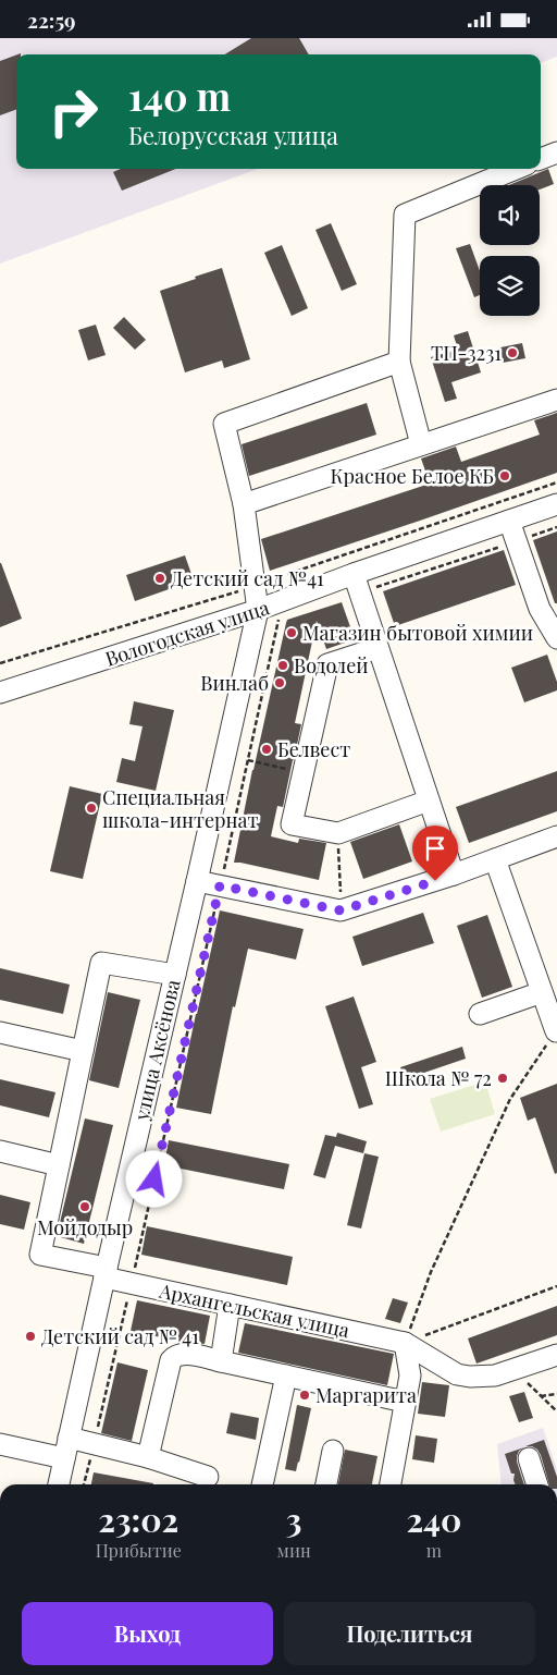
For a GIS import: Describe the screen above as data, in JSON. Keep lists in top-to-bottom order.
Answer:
{
  "streets": {
    "street": ["Вологодская улица", "улица Аксёнова", "Архангельская улица"]
  },
  "crossings": [
    ["Вологодская улица", "улица Аксёнова"],
    ["улица Аксёнова", "Архангельская улица"]
  ],
  "places": [
    "ТП-3231",
    "Красное Белое КБ",
    "Детский сад №41",
    "Магазин бытовой химии",
    "Водолей",
    "Винлаб",
    "Белвест",
    "Специальная школа-интернат",
    "Школа № 72",
    "Мойдодыр",
    "Детский сад № 41",
    "Маргарита"
  ],
  "page": {
    "status": "22:59",
    "turn": ["140 m", "Белорусская улица"],
    "eta": [
      "23:02",
      "Прибытие",
      "3",
      "мин",
      "240",
      "m"
    ],
    "buttons": ["Выход", "Поделиться"]
  }
}
